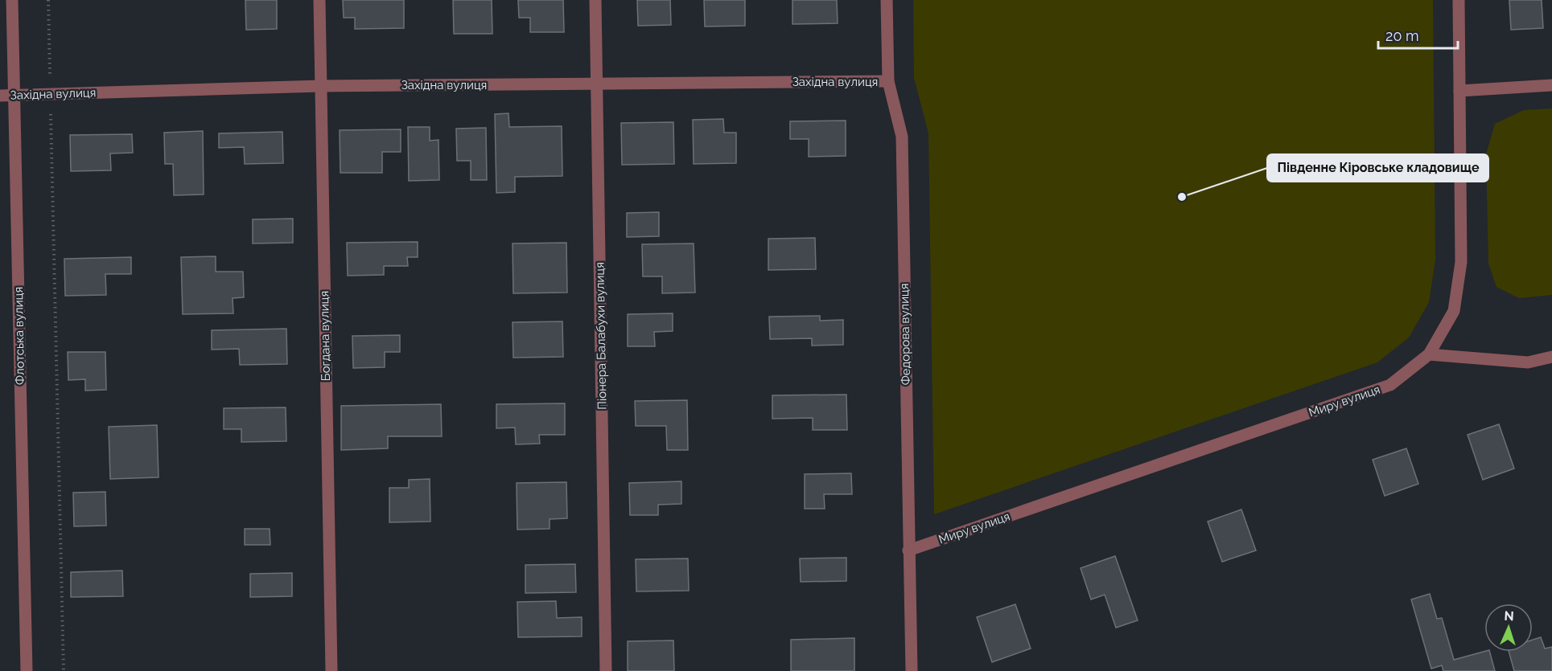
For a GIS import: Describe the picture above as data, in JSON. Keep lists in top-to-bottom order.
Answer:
{
  "streets": {
    "street": [
      "Західна вулиця",
      "Федорова вулиця",
      "Флотська вулиця",
      "Богдана вулиця",
      "Піонера Балабухи вулиця",
      "Миру вулиця"
    ]
  },
  "crossings": [
    ["Західна вулиця", "Федорова вулиця"],
    ["Західна вулиця", "Флотська вулиця"],
    ["Західна вулиця", "Богдана вулиця"],
    ["Західна вулиця", "Піонера Балабухи вулиця"],
    ["Федорова вулиця", "Миру вулиця"]
  ],
  "places": ["Південне Кіровське кладовище"],
  "scale_bar": "20 m",
  "north": "top"
}
